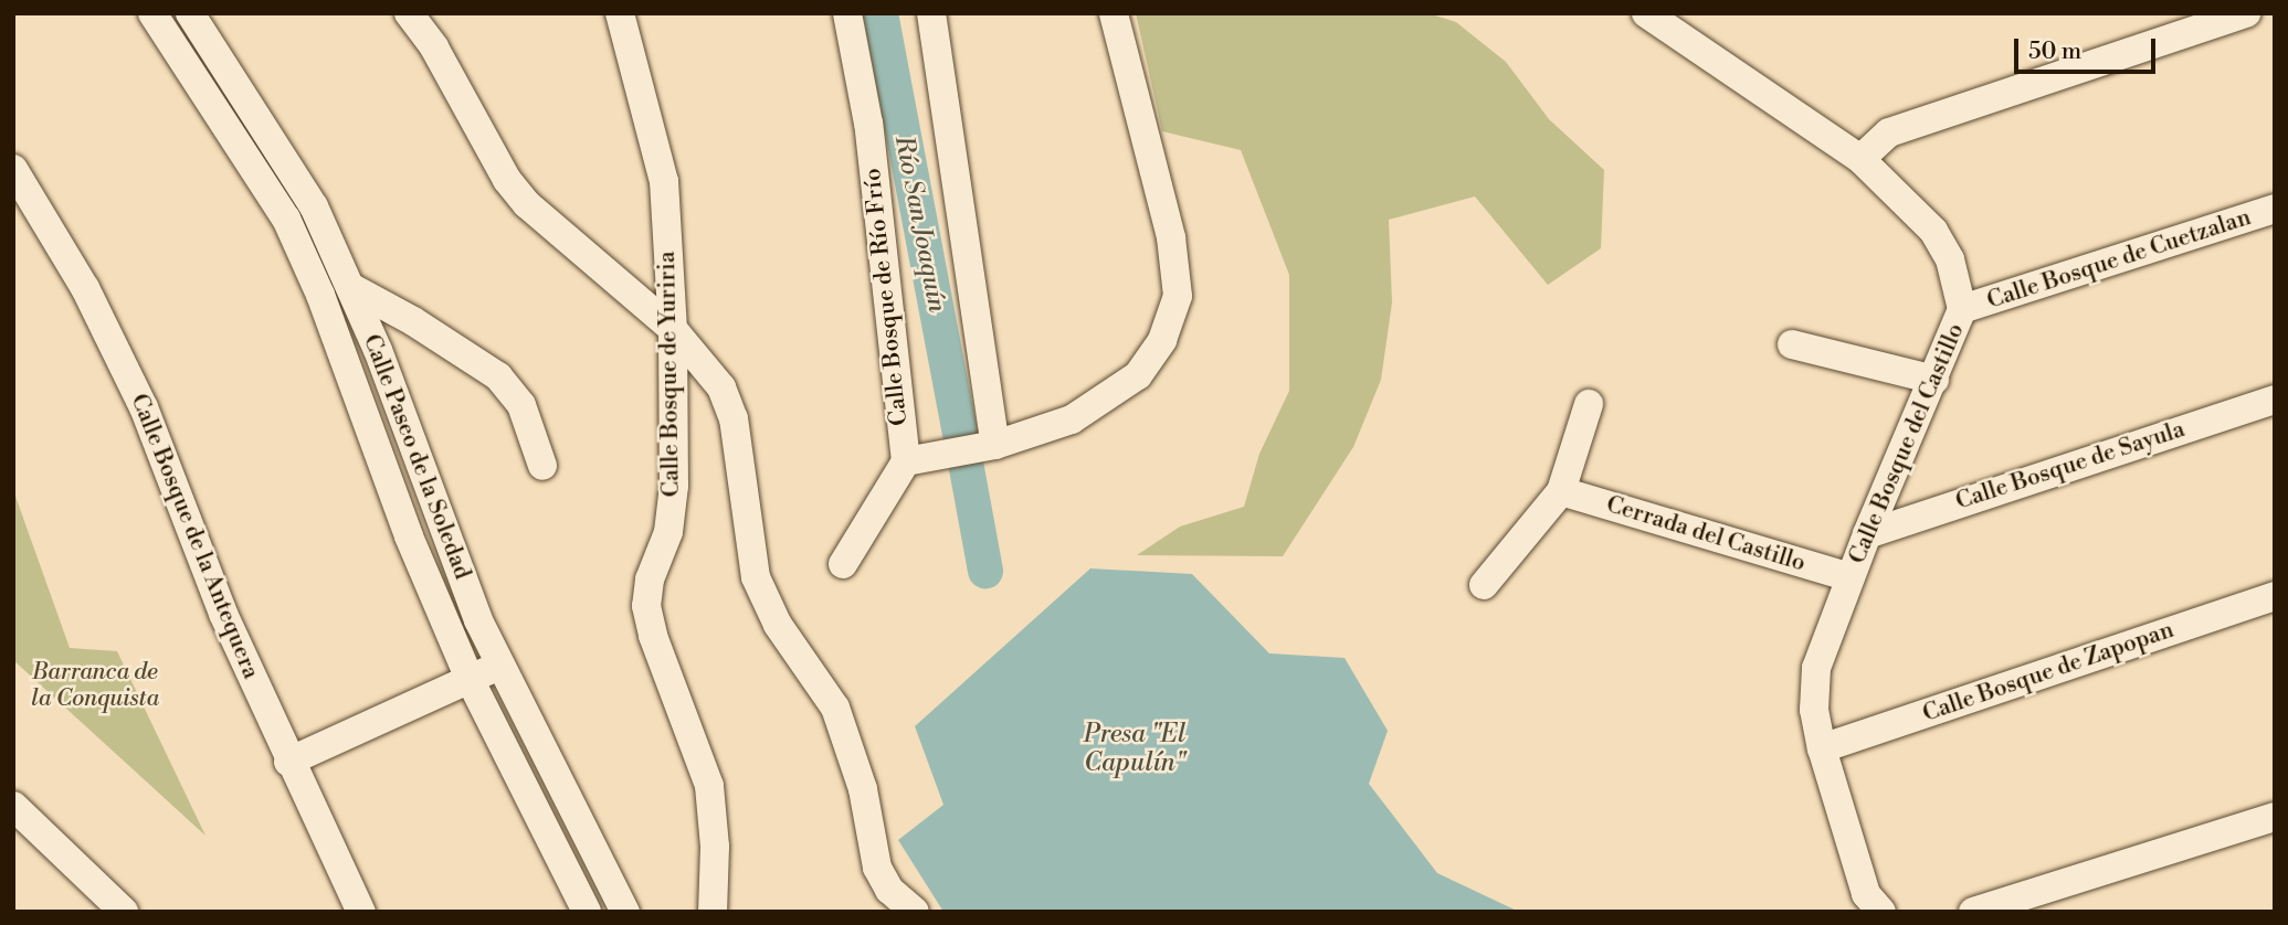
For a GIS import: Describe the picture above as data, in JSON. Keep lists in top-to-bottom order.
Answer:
{
  "streets": {
    "street": [
      "Calle Bosque de Cuetzalan",
      "Calle Bosque de Río Frío",
      "Calle Bosque de Yuriria",
      "Calle Bosque del Castillo",
      "Calle Paseo de la Soledad",
      "Calle Bosque de Sayula",
      "Cerrada del Castillo",
      "Calle Bosque de la Antequera",
      "Calle Bosque de Zapopan"
    ]
  },
  "crossings": [
    ["Calle Bosque de Cuetzalan", "Calle Bosque del Castillo"],
    ["Calle Bosque del Castillo", "Calle Bosque de Sayula"],
    ["Calle Bosque del Castillo", "Cerrada del Castillo"],
    ["Calle Bosque del Castillo", "Calle Bosque de Zapopan"]
  ],
  "water": ["Río San Joaquín", "Presa \"El Capulín\""],
  "parks": ["Barranca de la Conquista"],
  "scale_bar": "50 m"
}
